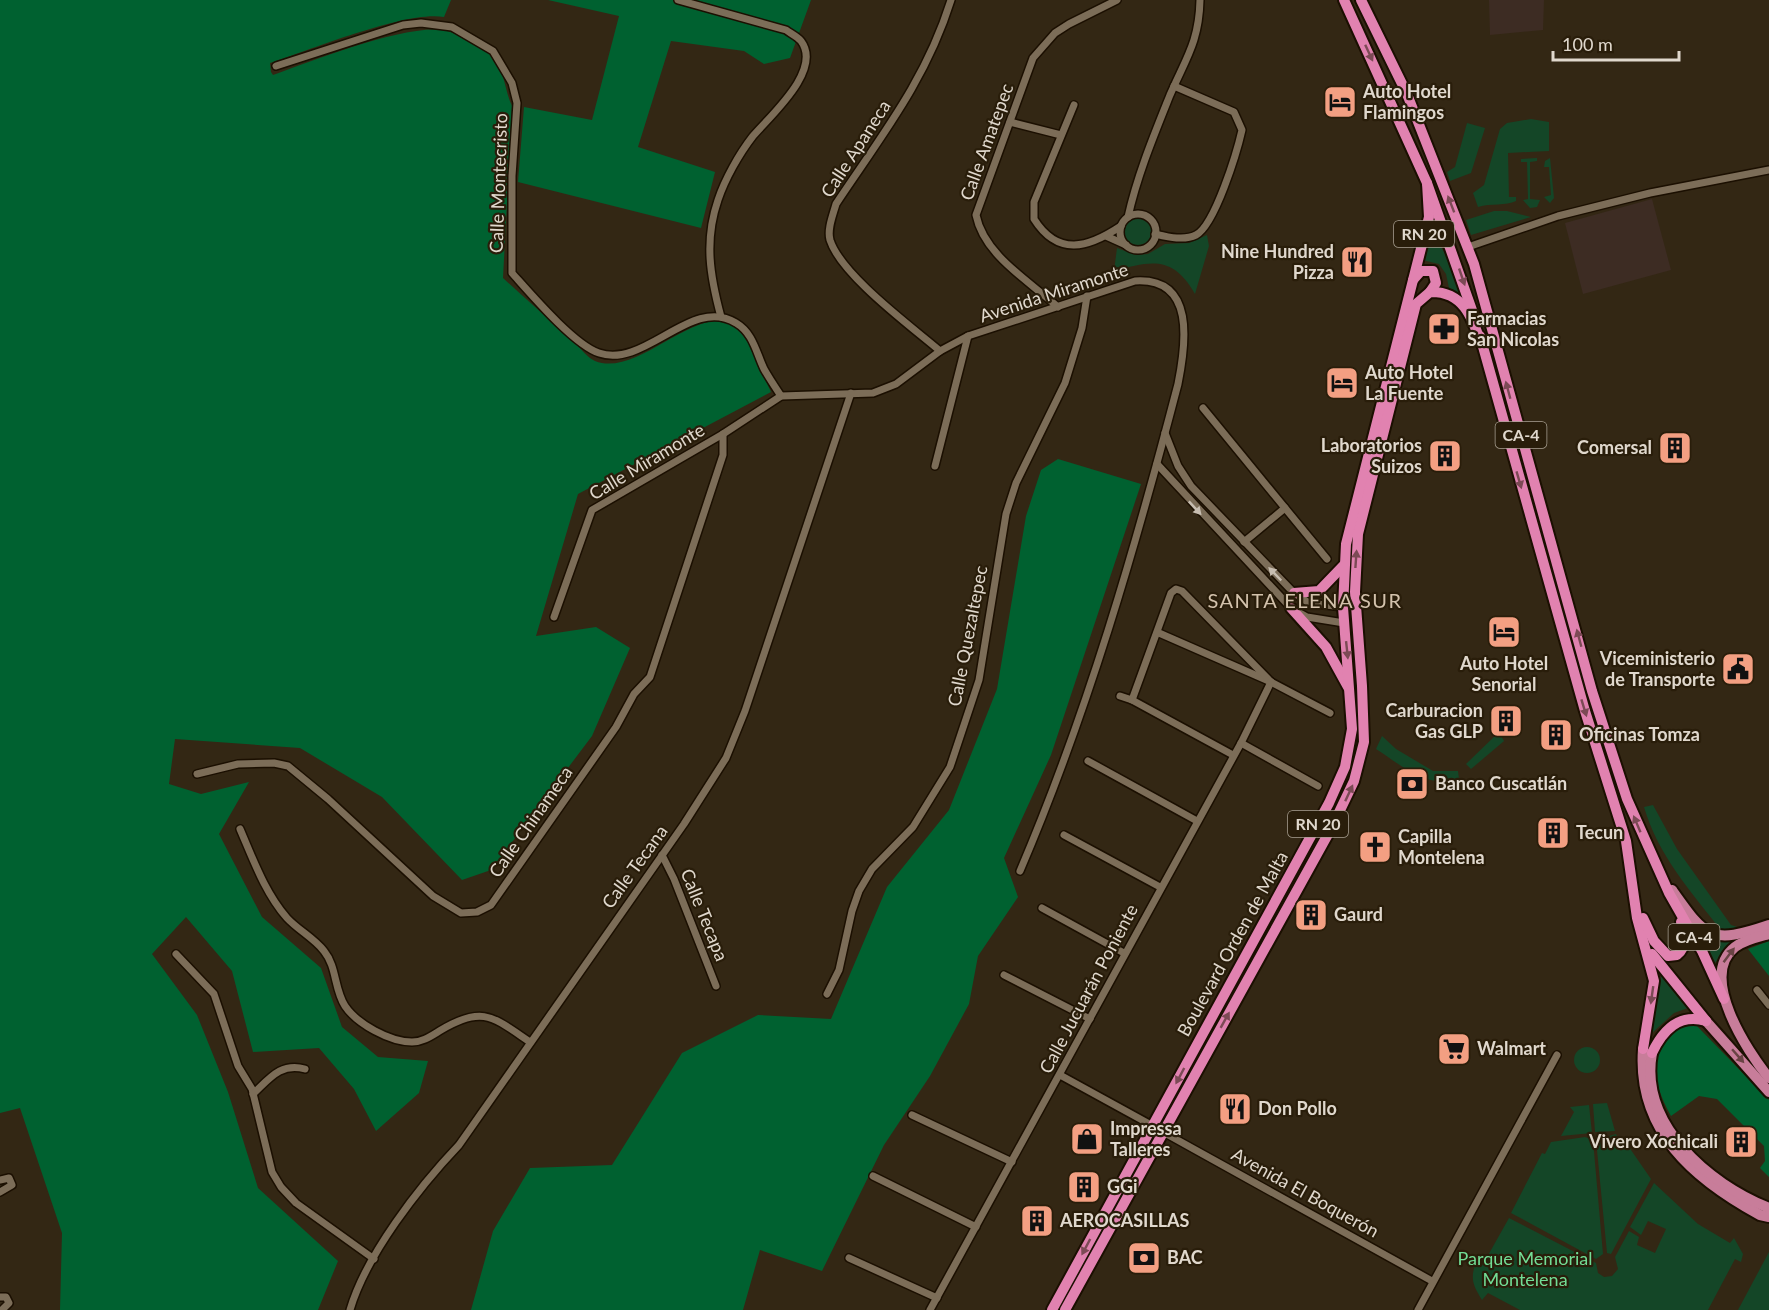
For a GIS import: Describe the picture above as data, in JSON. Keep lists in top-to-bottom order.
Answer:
{
  "streets": {
    "highway": ["RN 20", "CA-4", "Boulevard Orden de Malta"],
    "street": [
      "Calle Amatepec",
      "Calle Apaneca",
      "Calle Montecristo",
      "Avenida Miramonte",
      "Calle Miramonte",
      "Calle Quezaltepec",
      "Calle Chinameca",
      "Calle Tecana",
      "Calle Tecapa",
      "Calle Jucuarán Poniente",
      "Avenida El Boquerón"
    ]
  },
  "crossings": [
    ["Calle Amatepec", "Avenida Miramonte"],
    ["Calle Apaneca", "Avenida Miramonte"],
    ["Avenida Miramonte", "Calle Miramonte"],
    ["Avenida Miramonte", "Calle Quezaltepec"],
    ["Avenida Miramonte", "Calle Tecana"],
    ["CA-4", "Boulevard Orden de Malta"],
    ["Calle Miramonte", "Calle Chinameca"],
    ["Calle Tecana", "Calle Tecapa"],
    ["Boulevard Orden de Malta", "Avenida El Boquerón"]
  ],
  "districts": ["SANTA ELENA SUR"],
  "parks": ["Parque Memorial Montelena"],
  "places": {
    "hotel": ["Auto Hotel Flamingos", "Auto Hotel La Fuente", "Auto Hotel Senorial"],
    "restaurant": ["Nine Hundred Pizza", "Don Pollo"],
    "pharmacy": ["Farmacias San Nicolas"],
    "building": [
      "Comersal",
      "Laboratorios Suizos",
      "Carburacion Gas GLP",
      "Oficinas Tomza",
      "Tecun",
      "Gaurd",
      "Vivero Xochicali",
      "GGi",
      "AEROCASILLAS"
    ],
    "public building": ["Viceministerio de Transporte"],
    "bank": ["Banco Cuscatlán", "BAC"],
    "church": ["Capilla Montelena"],
    "supermarket": ["Walmart"],
    "shop": ["Impressa Talleres"]
  },
  "scale_bar": "100 m"
}
